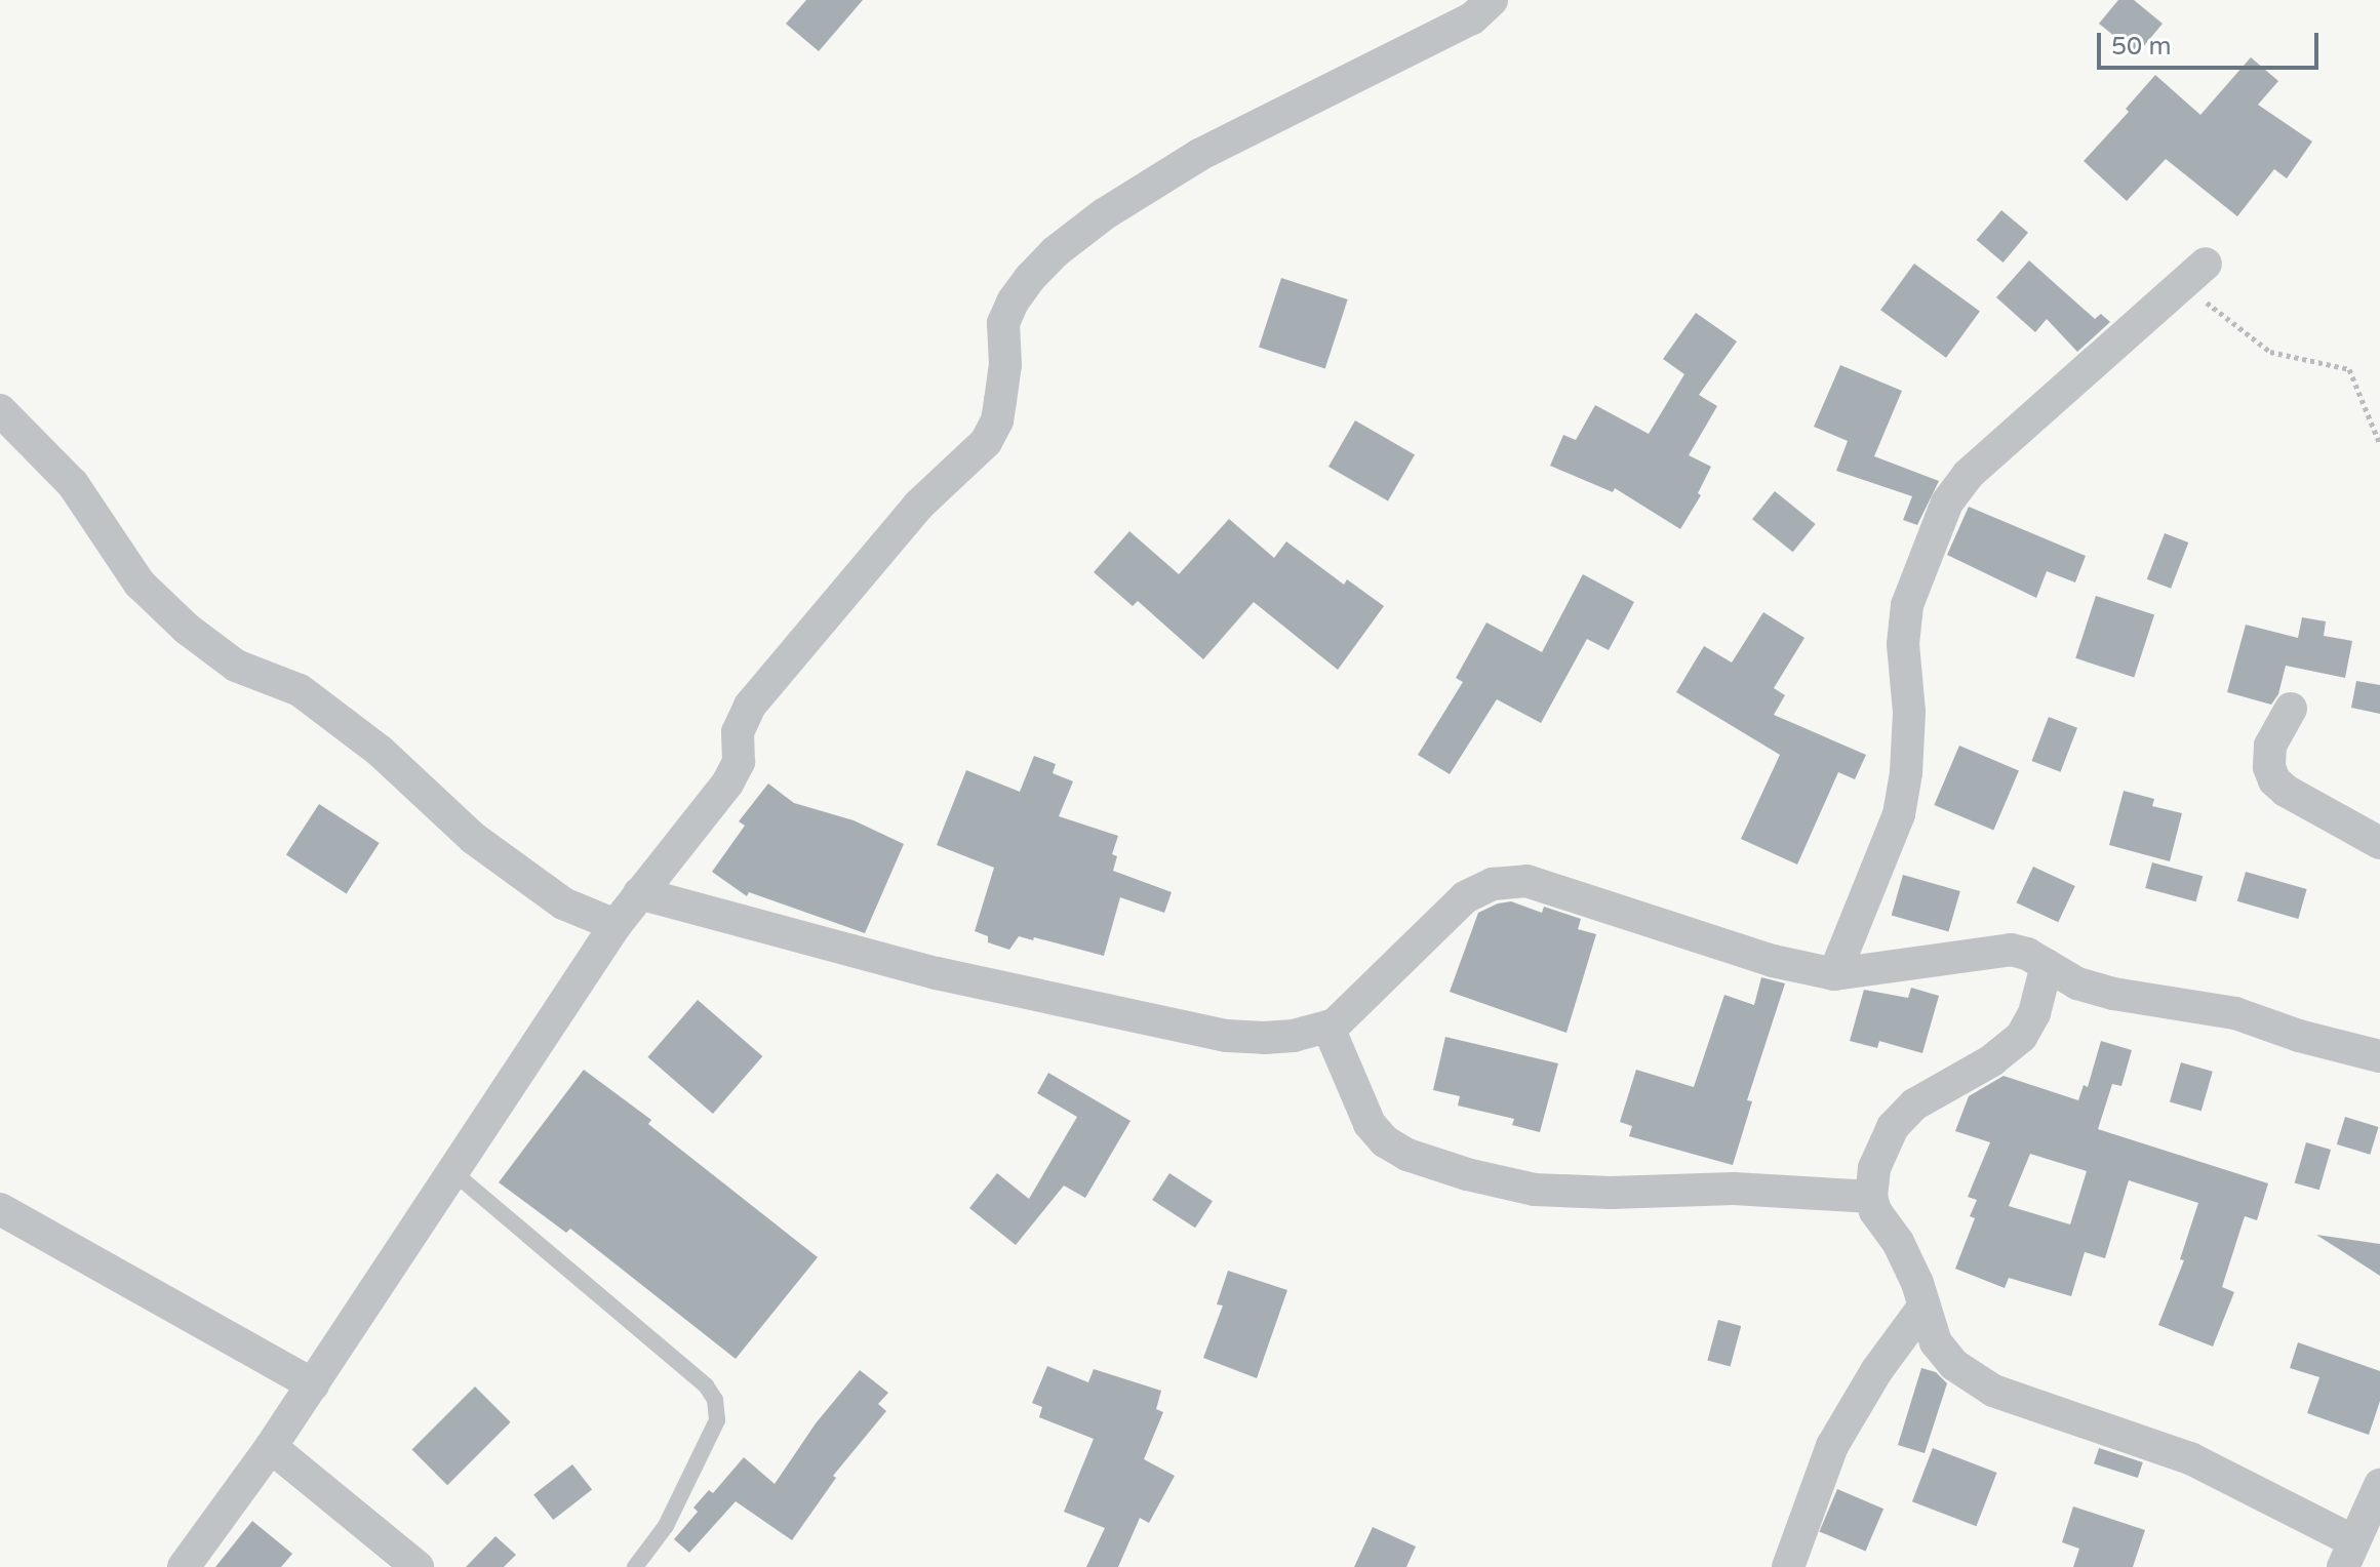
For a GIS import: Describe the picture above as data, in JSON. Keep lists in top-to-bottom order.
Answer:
{
  "scale_bar": "50 m"
}
